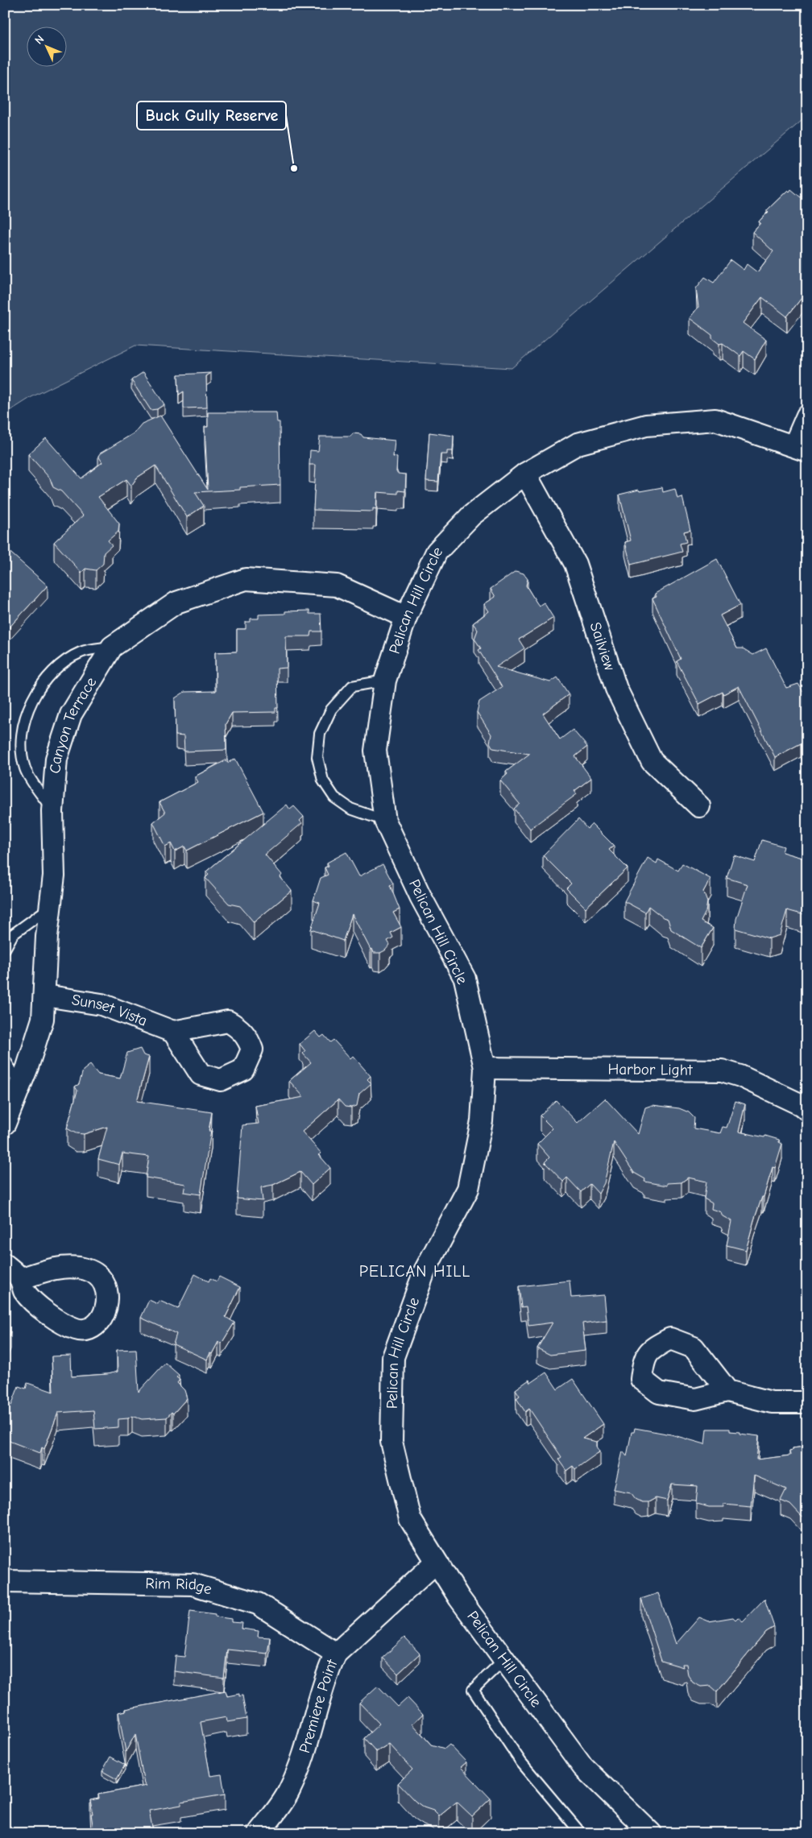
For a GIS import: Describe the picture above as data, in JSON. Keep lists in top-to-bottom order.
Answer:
{
  "streets": {
    "street": [
      "Pelican Hill Circle",
      "Sailview",
      "Canyon Terrace",
      "Sunset Vista",
      "Harbor Light",
      "Rim Ridge",
      "Premiere Point"
    ]
  },
  "crossings": [
    ["Pelican Hill Circle", "Sailview"],
    ["Pelican Hill Circle", "Canyon Terrace"],
    ["Pelican Hill Circle", "Harbor Light"],
    ["Pelican Hill Circle", "Premiere Point"],
    ["Canyon Terrace", "Sunset Vista"],
    ["Rim Ridge", "Premiere Point"]
  ],
  "districts": ["PELICAN HILL"],
  "places": ["Buck Gully Reserve"],
  "north": "top left"
}
